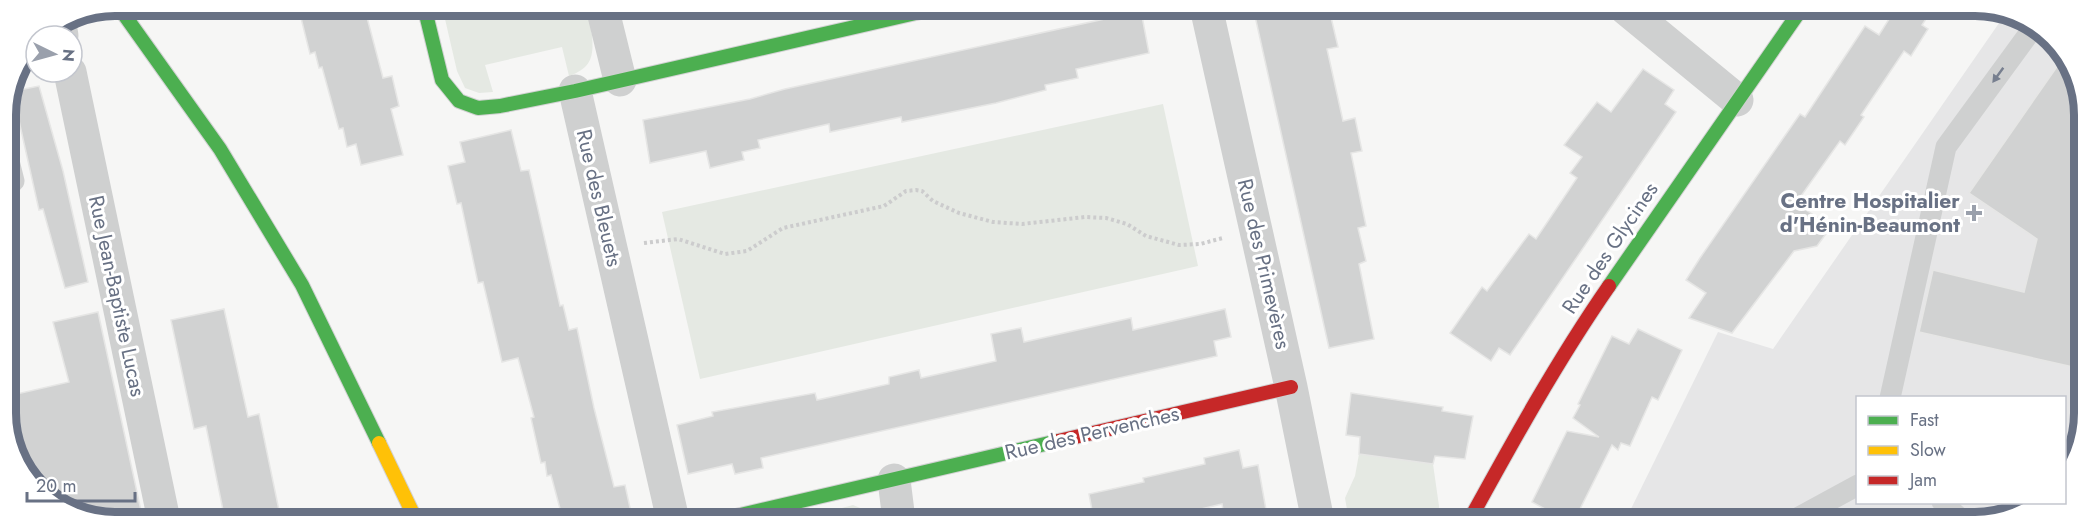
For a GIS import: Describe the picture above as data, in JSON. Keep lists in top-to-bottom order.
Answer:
{
  "streets": {
    "street": [
      "Rue des Bleuets",
      "Rue des Glycines",
      "Rue des Primevères",
      "Rue Jean-Baptiste Lucas",
      "Rue des Pervenches"
    ]
  },
  "crossings": [
    ["Rue des Primevères", "Rue des Pervenches"]
  ],
  "places": {
    "health": ["Centre Hospitalier d'Hénin-Beaumont"]
  },
  "legend": ["Fast", "Slow", "Jam"],
  "scale_bar": "20 m",
  "north": "right"
}
